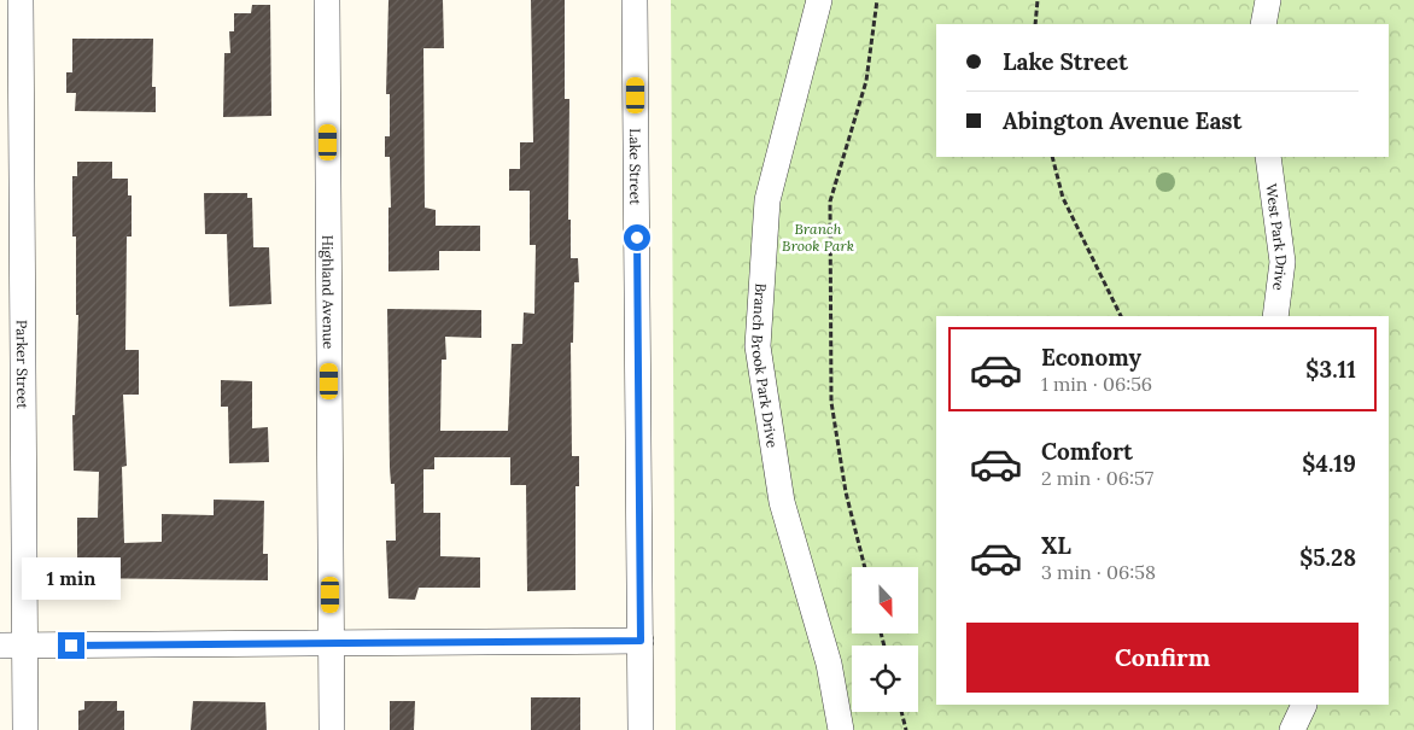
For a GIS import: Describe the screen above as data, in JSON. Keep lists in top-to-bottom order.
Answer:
{
  "streets": {
    "street": [
      "Lake Street",
      "West Park Drive",
      "Highland Avenue",
      "Parker Street",
      "Branch Brook Park Drive"
    ]
  },
  "parks": ["Branch Brook Park"],
  "north": "bottom",
  "page": {
    "banner": ["Lake Street", "Abington Avenue East"],
    "list": [
      {
        "name": "Economy",
        "note": "1 min · 06:56",
        "value": "$3.11"
      },
      {
        "name": "Comfort",
        "note": "2 min · 06:57",
        "value": "$4.19"
      },
      {
        "name": "XL",
        "note": "3 min · 06:58",
        "value": "$5.28"
      }
    ],
    "bubble": "1 min",
    "buttons": "Confirm"
  }
}
